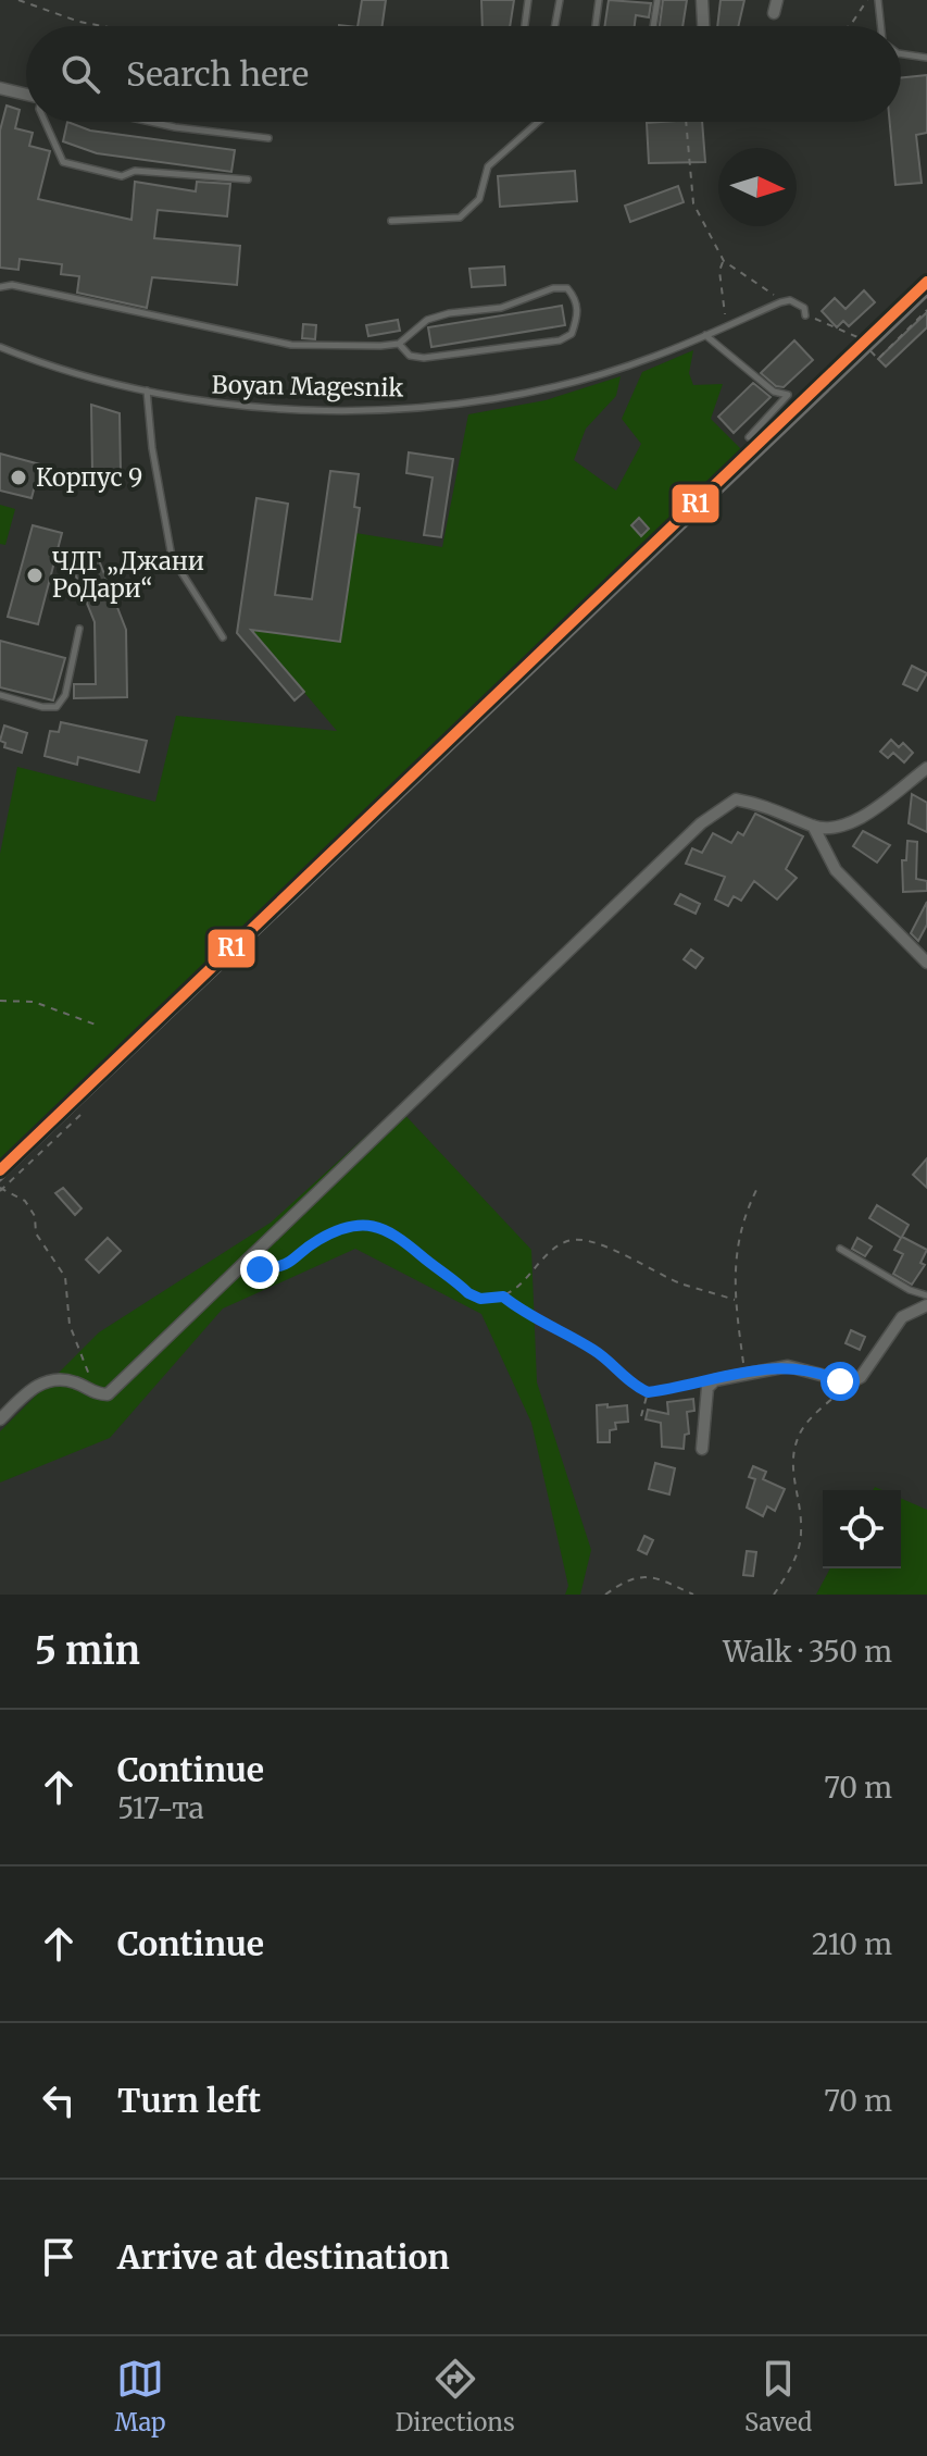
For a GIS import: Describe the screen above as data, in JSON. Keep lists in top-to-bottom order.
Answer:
{
  "streets": {
    "lane": ["Boyan Magesnik"]
  },
  "places": ["Корпус 9", "ЧДГ „Джани РоДари“"],
  "lines": ["transit line R1"],
  "north": "right",
  "page": {
    "search": "Search here",
    "heading": ["5 min", "Walk · 350 m"],
    "list": [
      ["Continue", "517-та", "70 m"],
      ["Continue", "210 m"],
      ["Turn left", "70 m"],
      "Arrive at destination"
    ],
    "nav": ["Map", "Directions", "Saved"]
  }
}
